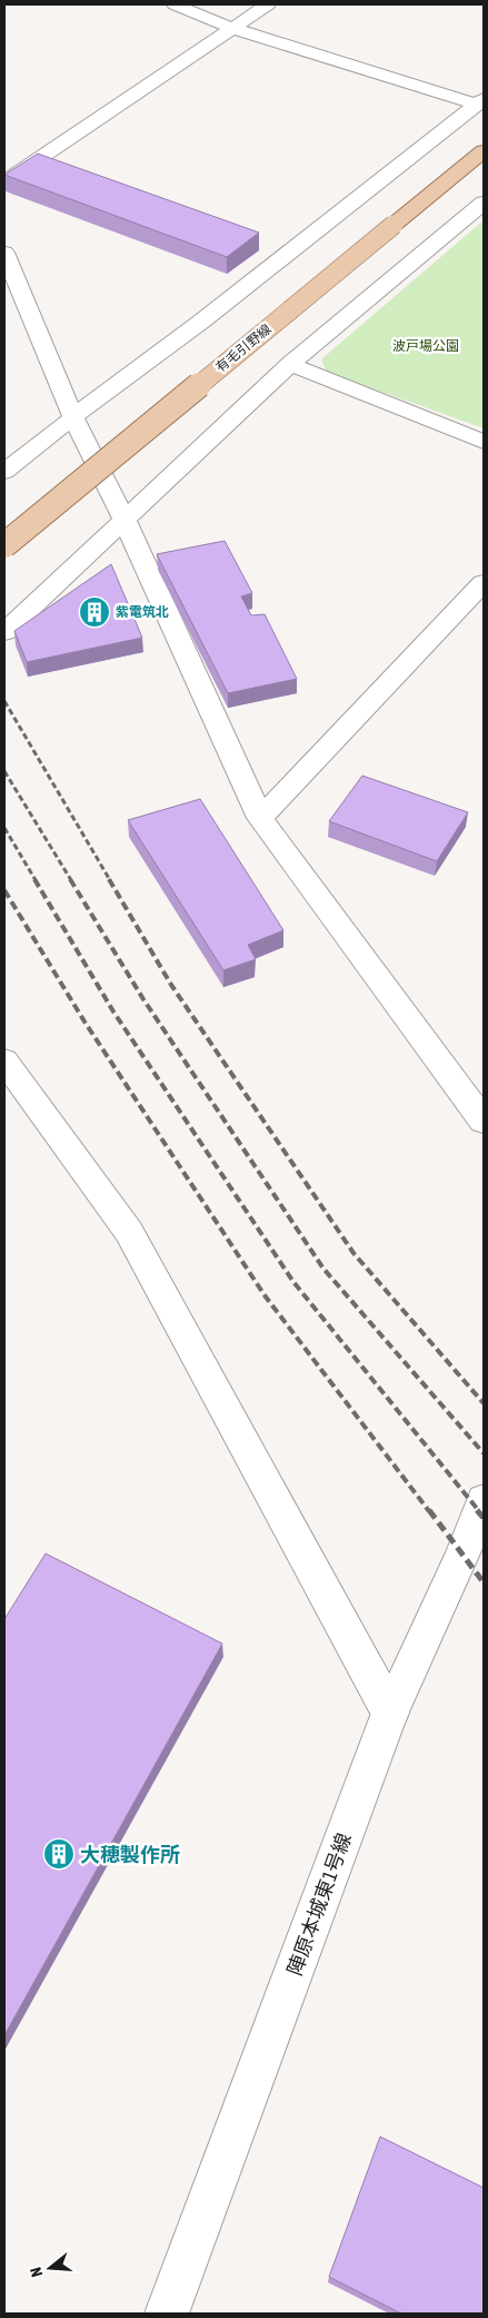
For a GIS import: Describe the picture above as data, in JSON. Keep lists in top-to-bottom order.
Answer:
{
  "streets": {
    "main road": ["有毛引野線"],
    "street": ["陣原本城東1号線"]
  },
  "parks": ["波戸場公園"],
  "places": {
    "building": ["紫電筑北", "大穂製作所"]
  },
  "north": "left"
}
